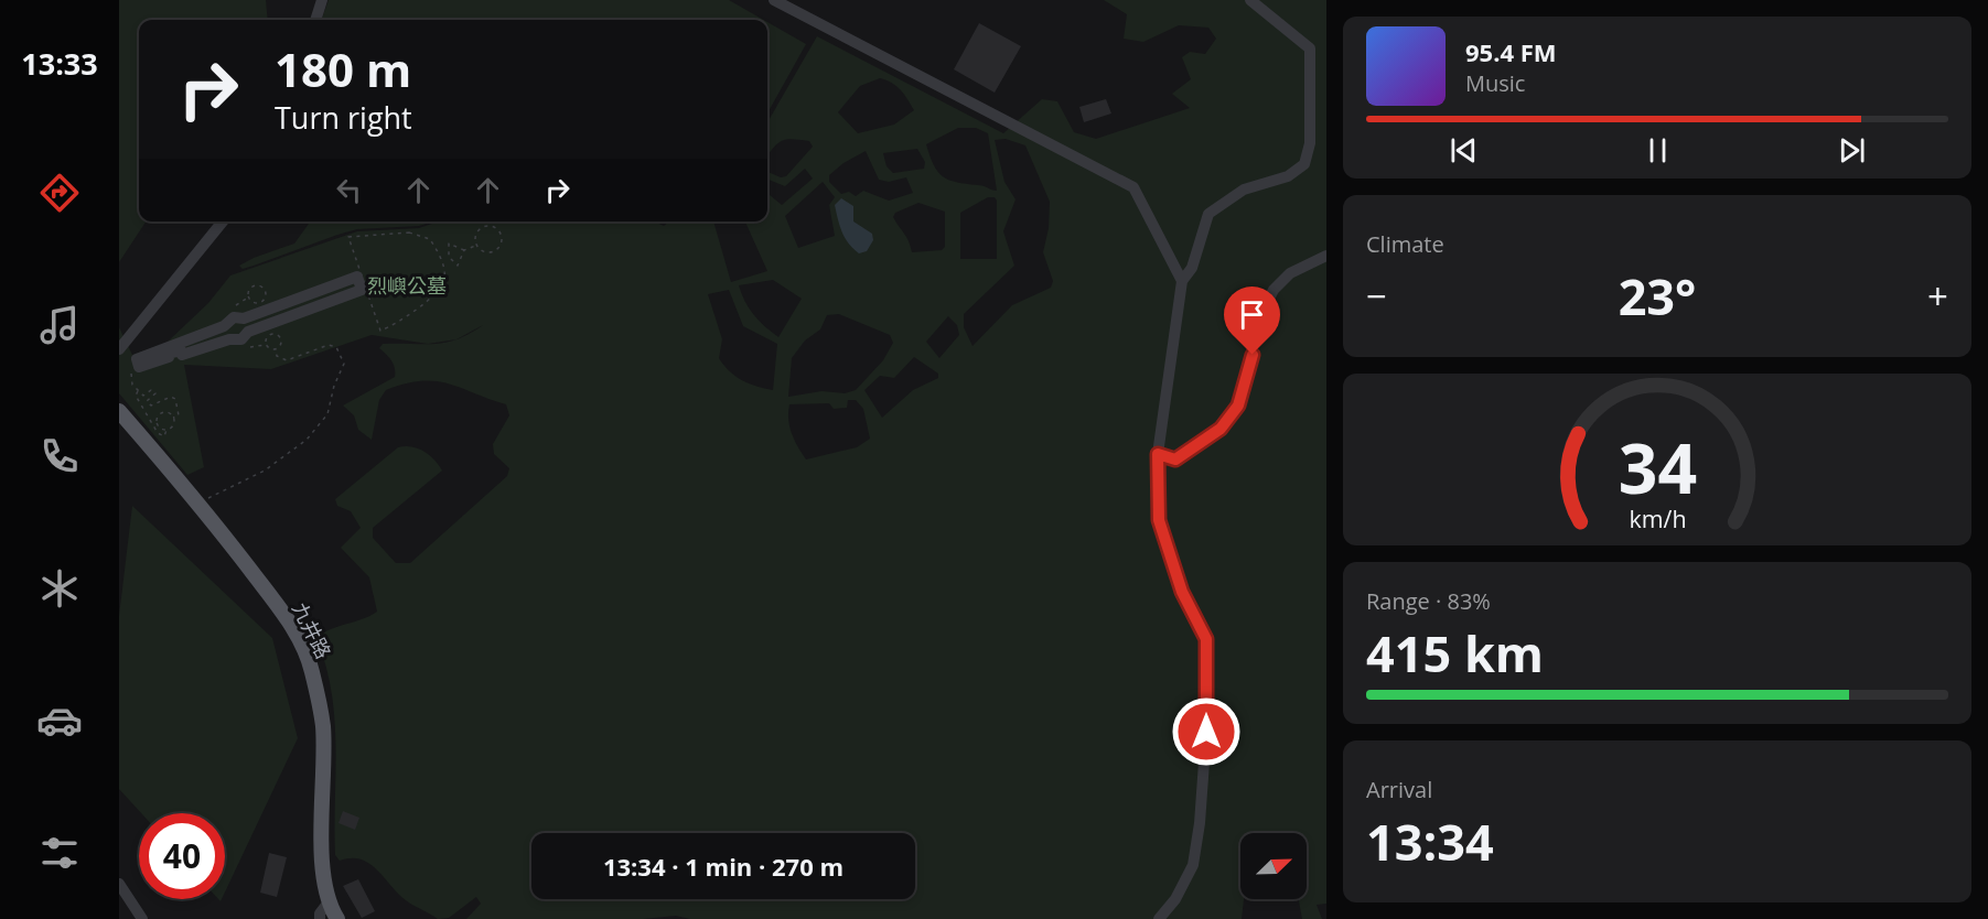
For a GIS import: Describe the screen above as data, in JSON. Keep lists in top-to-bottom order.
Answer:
{
  "streets": {
    "main road": ["九井路"]
  },
  "parks": ["烈嶼公墓"],
  "north": "top right",
  "page": {
    "tabs": "13:33",
    "turn": ["180 m", "Turn right"],
    "song": ["95.4 FM", "Music"],
    "tile": [
      "Climate",
      ["Range · 83%", "415 km"],
      ["Arrival", "13:34"]
    ],
    "heat": ["−", "23°", "+"],
    "limit": "40",
    "trip": "13:34 · 1 min · 270 m",
    "gauge": ["34", "km/h"]
  }
}
